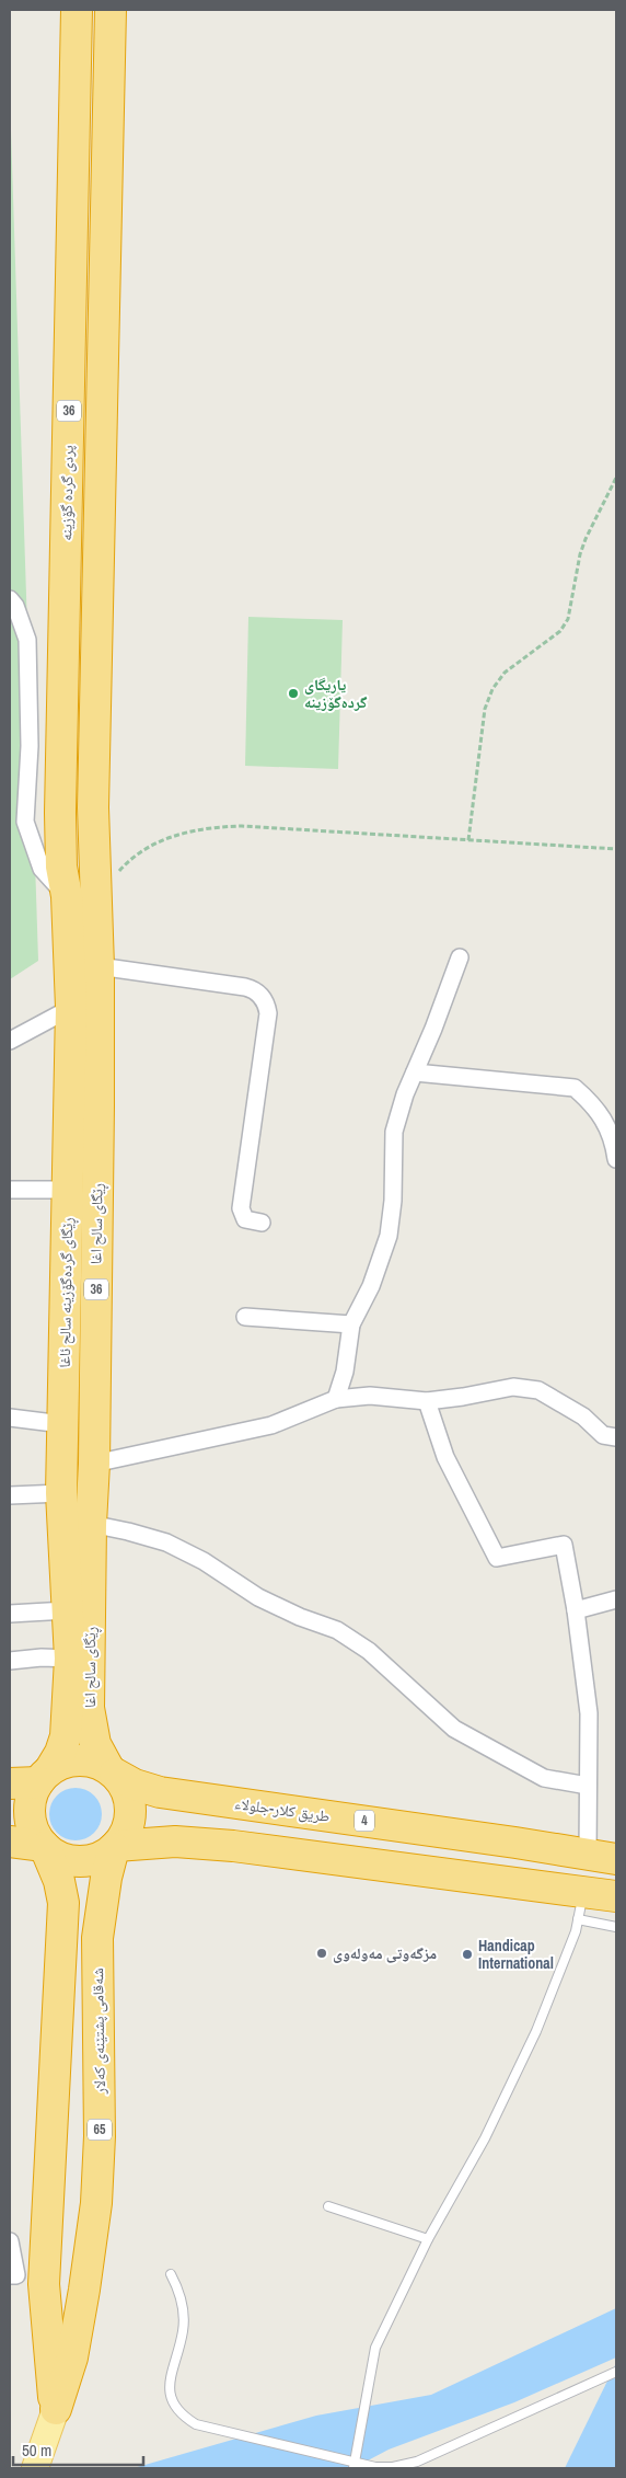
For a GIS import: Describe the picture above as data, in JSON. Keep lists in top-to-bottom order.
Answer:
{
  "streets": {
    "highway": [
      "36",
      "پردی گردە گۆزینە",
      "ڕێگای سالح اغا",
      "ڕێگای گردەگۆزینە سالح ئاغا",
      "طريق كلار-جلولاء",
      "4",
      "شەقامی پشتێنەی کەلار",
      "65"
    ]
  },
  "crossings": [
    ["پردی گردە گۆزینە", "ڕێگای گردەگۆزینە سالح ئاغا"],
    ["ڕێگای سالح اغا", "ڕێگای گردەگۆزینە سالح ئاغا"],
    ["ڕێگای سالح اغا", "طريق كلار-جلولاء"],
    ["ڕێگای سالح اغا", "4"],
    ["ڕێگای سالح اغا", "شەقامی پشتێنەی کەلار"],
    ["ڕێگای گردەگۆزینە سالح ئاغا", "طريق كلار-جلولاء"],
    ["ڕێگای گردەگۆزینە سالح ئاغا", "4"],
    ["ڕێگای گردەگۆزینە سالح ئاغا", "شەقامی پشتێنەی کەلار"],
    ["طريق كلار-جلولاء", "4"],
    ["طريق كلار-جلولاء", "شەقامی پشتێنەی کەلار"],
    ["4", "شەقامی پشتێنەی کەلار"]
  ],
  "places": ["یاریگای گردەگۆزینە", "مزگەوتی مەولەوی", "Handicap International"],
  "scale_bar": "50 m"
}
